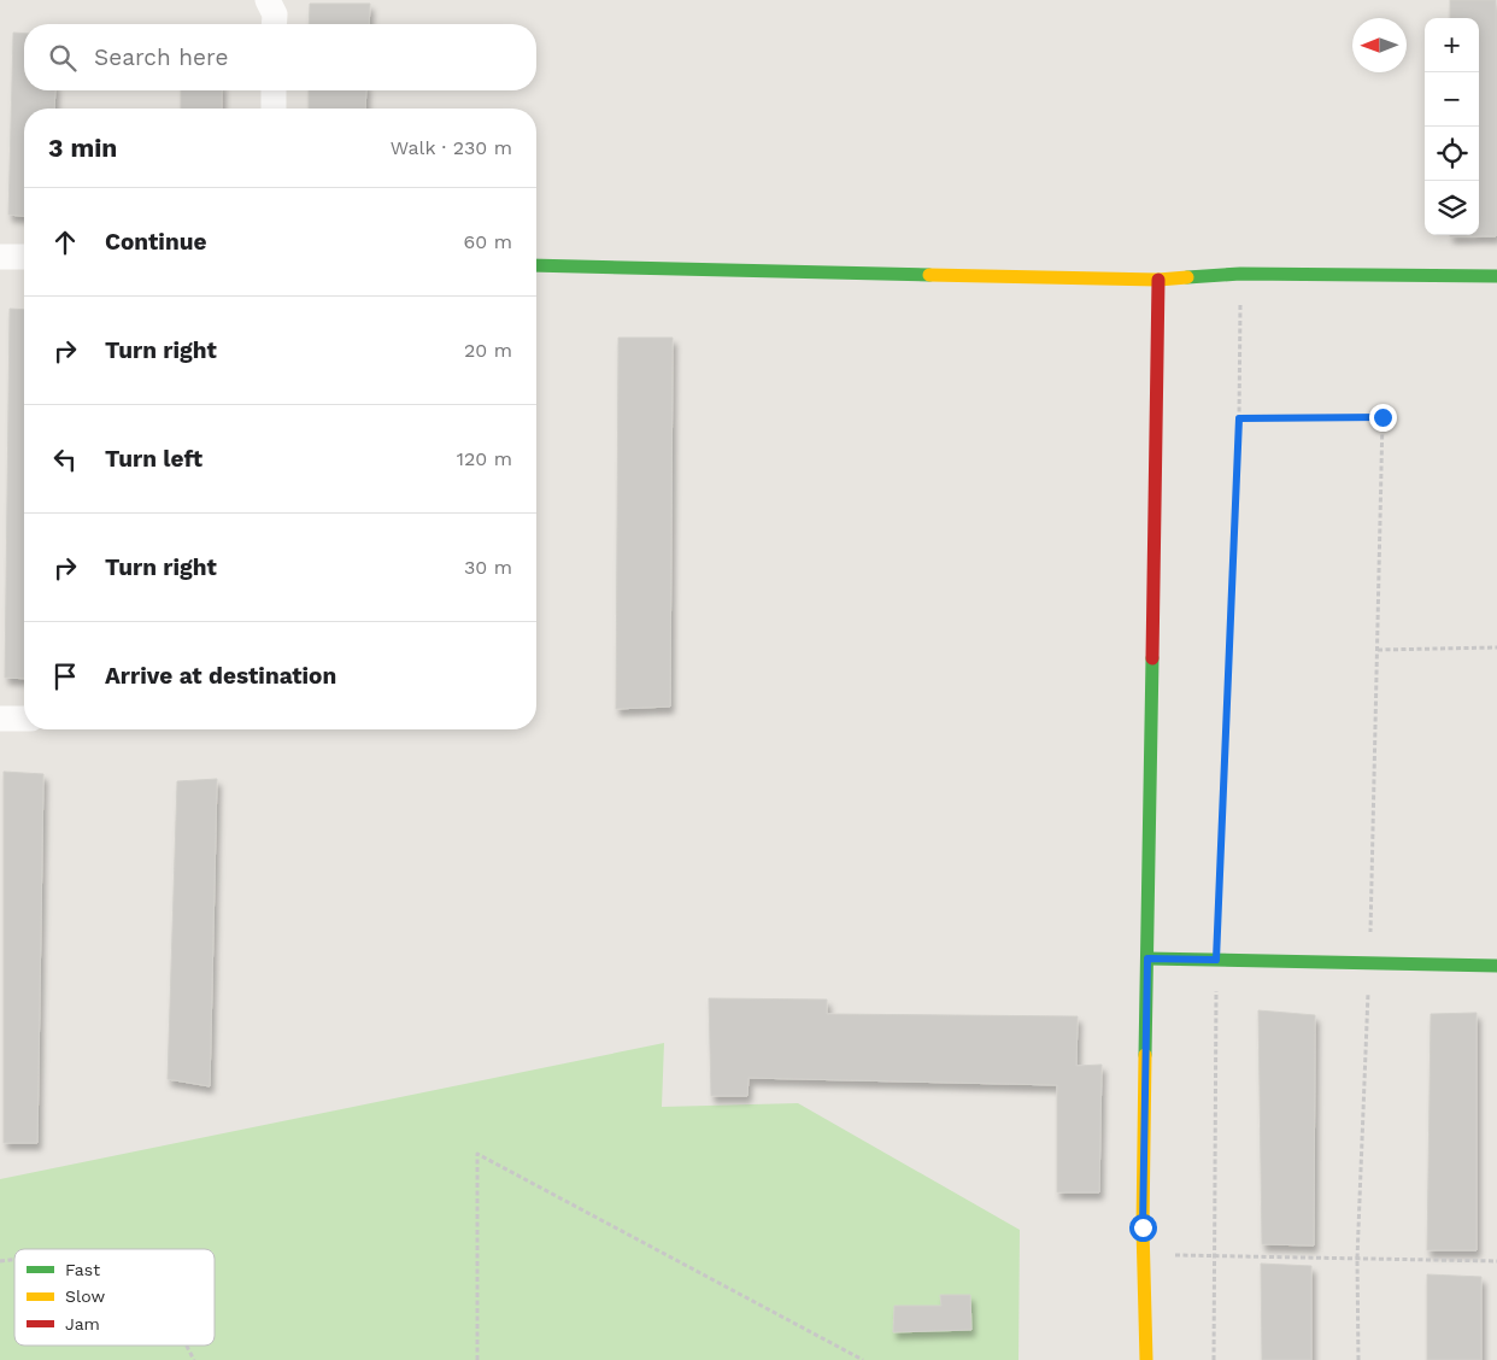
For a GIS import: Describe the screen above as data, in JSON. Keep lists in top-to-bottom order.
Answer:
{
  "legend": ["Fast", "Slow", "Jam"],
  "north": "left",
  "page": {
    "map_buttons": ["+", "−"],
    "search": "Search here",
    "heading": ["3 min", "Walk · 230 m"],
    "list": [
      ["Continue", "60 m"],
      ["Turn right", "20 m"],
      ["Turn left", "120 m"],
      ["Turn right", "30 m"],
      "Arrive at destination"
    ]
  }
}
